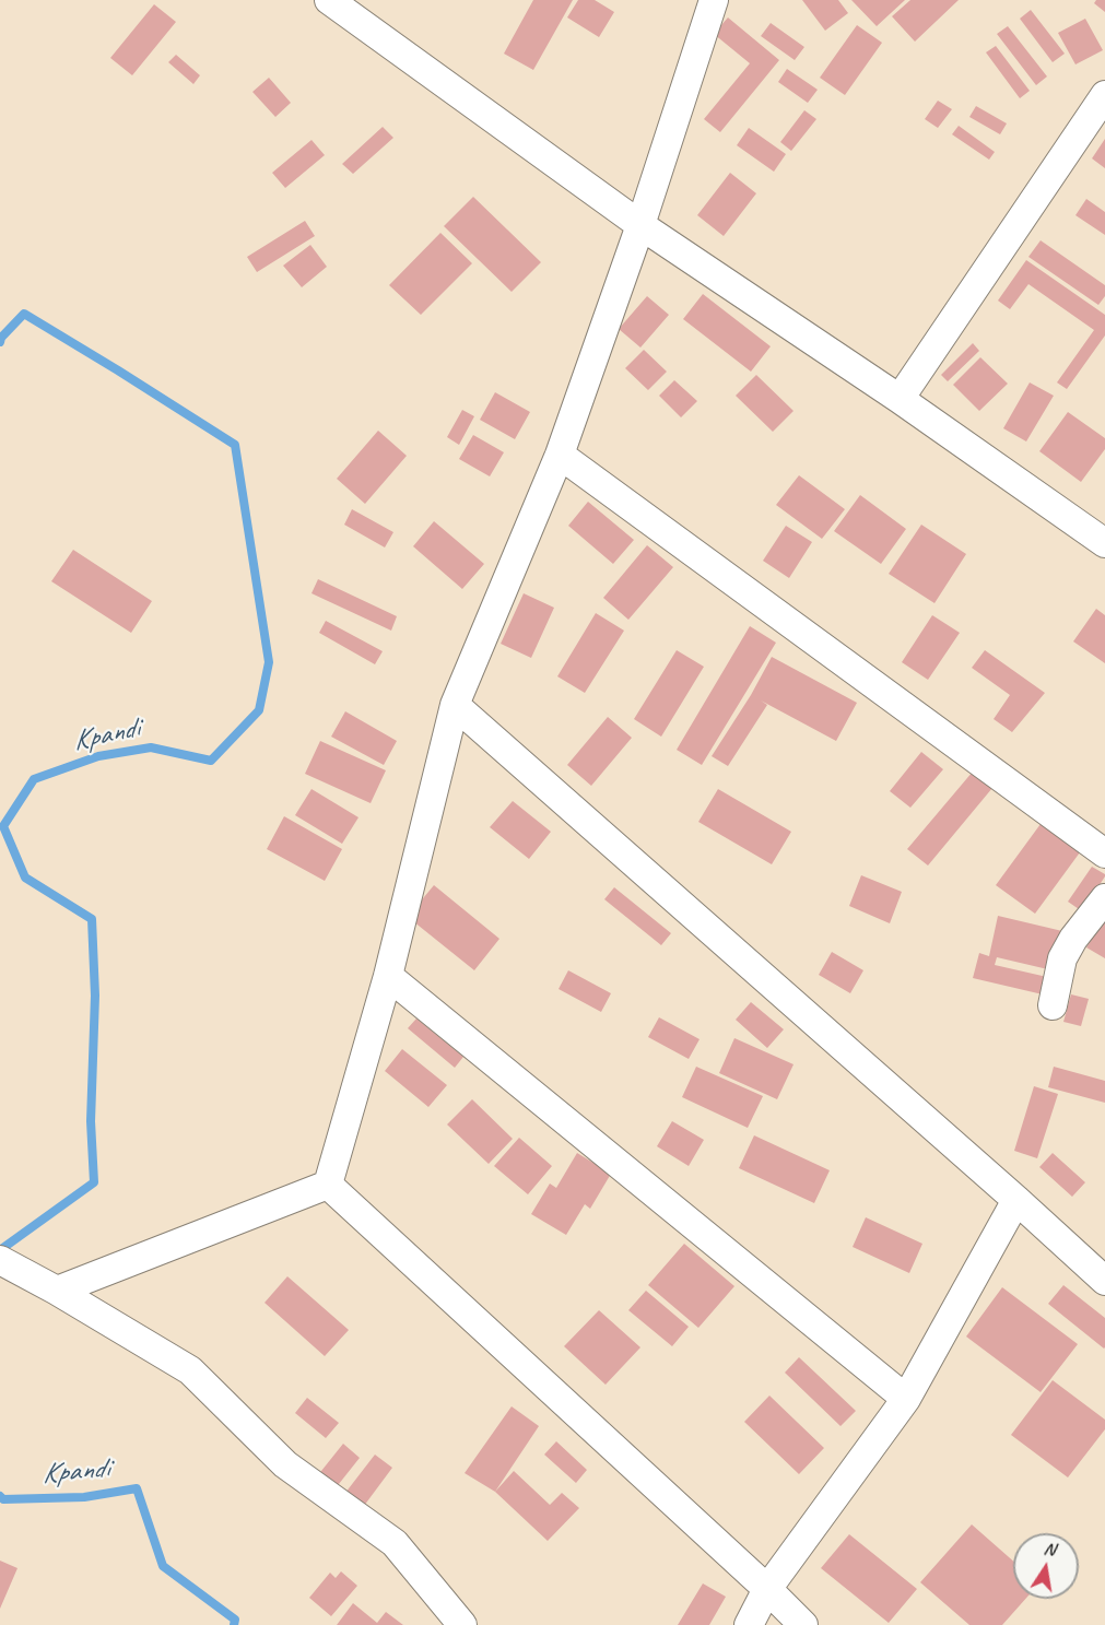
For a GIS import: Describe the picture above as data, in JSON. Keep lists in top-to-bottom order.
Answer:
{
  "water": ["Kpandi"],
  "north": "top"
}
